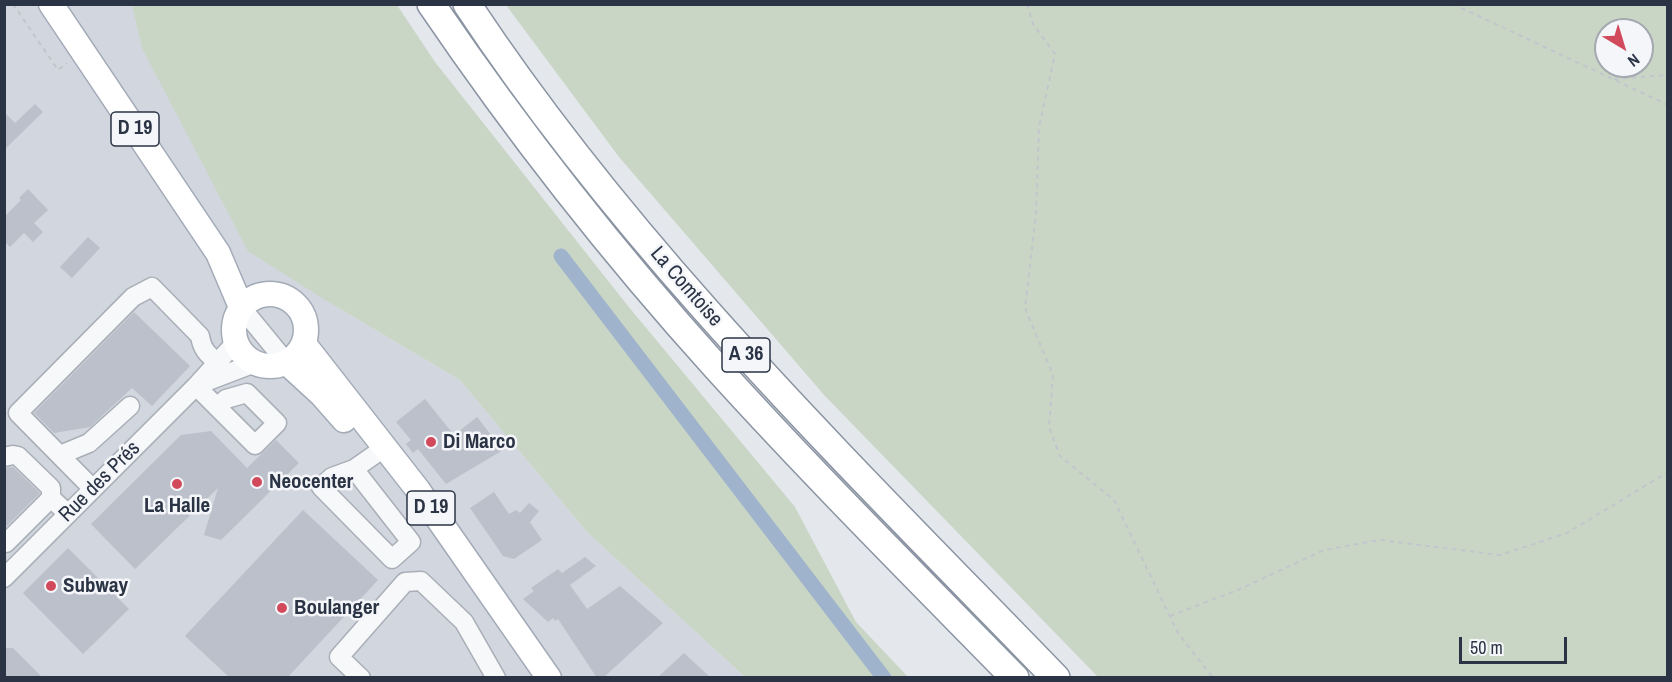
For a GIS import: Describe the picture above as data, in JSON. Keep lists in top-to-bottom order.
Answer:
{
  "streets": {
    "highway": ["La Comtoise", "A 36"],
    "main road": ["D 19"],
    "street": ["Rue des Prés"]
  },
  "places": [
    "Di Marco",
    "Neocenter",
    "La Halle",
    "Subway",
    "Boulanger"
  ],
  "scale_bar": "50 m",
  "north": "bottom right"
}
